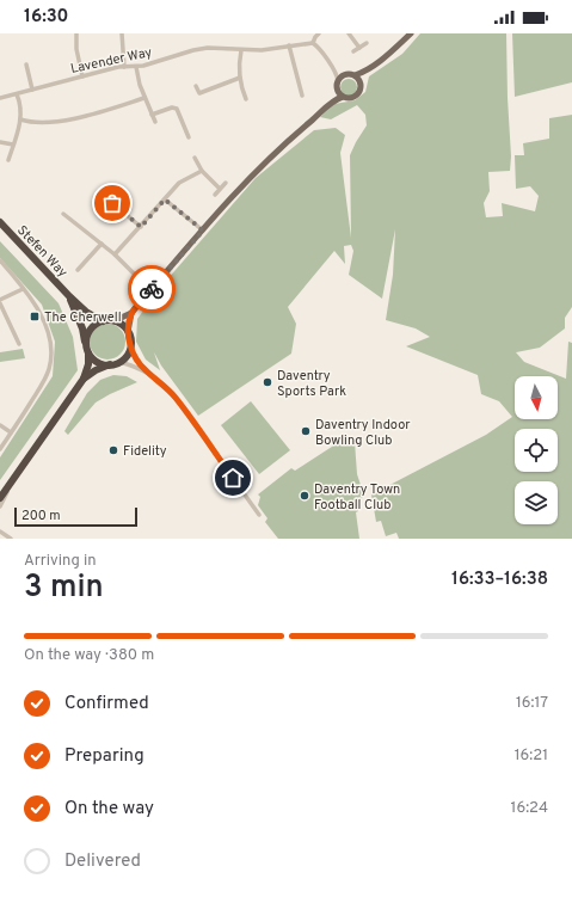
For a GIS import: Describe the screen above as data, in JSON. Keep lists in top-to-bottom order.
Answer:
{
  "streets": {
    "highway": ["Stefen Way"],
    "street": ["Lavender Way"]
  },
  "places": {
    "transit": ["The Cherwell"],
    "other": [
      "Daventry Sports Park",
      "Daventry Indoor Bowling Club",
      "Fidelity",
      "Daventry Town Football Club"
    ]
  },
  "scale_bar": "200 m",
  "north": "bottom",
  "page": {
    "status": "16:30",
    "scale": "200 m",
    "heading": ["3 min", "Arriving in", "16:33–16:38"],
    "bar": "On the way · 380 m",
    "list": [
      ["Confirmed", "16:17"],
      ["Preparing", "16:21"],
      ["On the way", "16:24"],
      "Delivered"
    ]
  }
}
